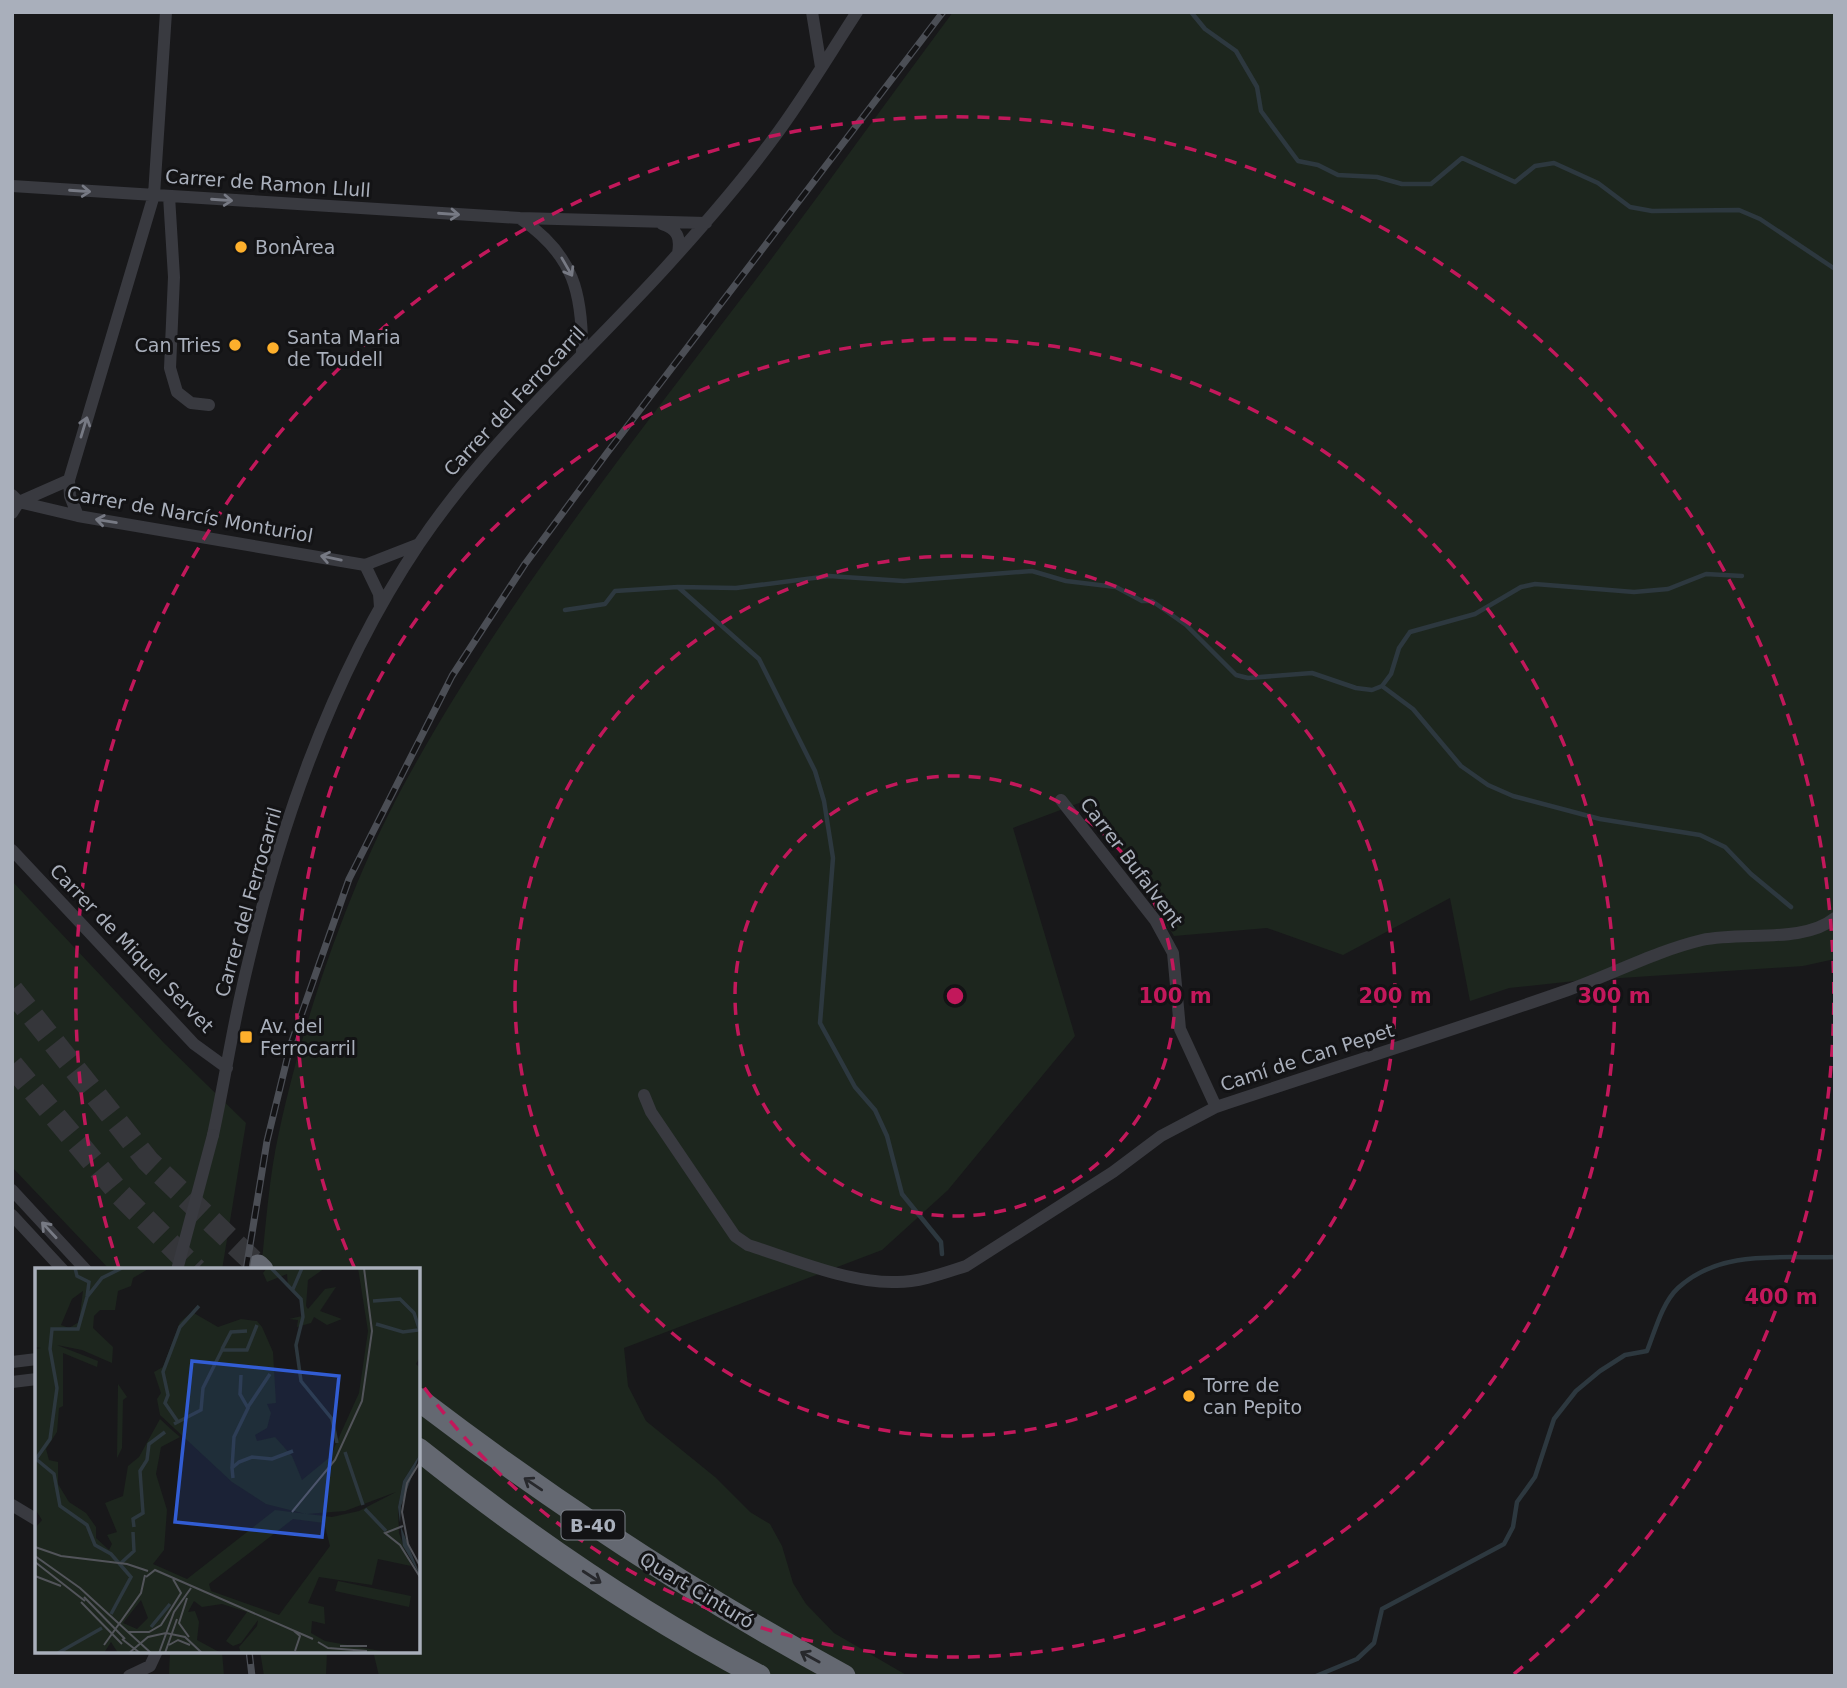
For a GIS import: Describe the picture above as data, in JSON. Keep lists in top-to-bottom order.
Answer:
{
  "streets": {
    "highway": ["B-40", "Quart Cinturó"],
    "street": [
      "Carrer de Ramon Llull",
      "Carrer del Ferrocarril",
      "Carrer de Narcís Monturiol",
      "Carrer Bufalvent",
      "Carrer de Miquel Servet",
      "Camí de Can Pepet"
    ]
  },
  "crossings": [
    ["Carrer de Ramon Llull", "Carrer del Ferrocarril"],
    ["Carrer del Ferrocarril", "Carrer de Miquel Servet"],
    ["Carrer Bufalvent", "Camí de Can Pepet"]
  ],
  "one_way": ["Carrer de Ramon Llull", "Carrer de Narcís Monturiol"],
  "places": {
    "other": [
      "BonÀrea",
      "Can Tries",
      "Santa Maria de Toudell",
      "Torre de can Pepito"
    ],
    "transit": ["Av. del Ferrocarril"]
  },
  "rings": [
    "100 m",
    "200 m",
    "300 m",
    "400 m"
  ]
}
